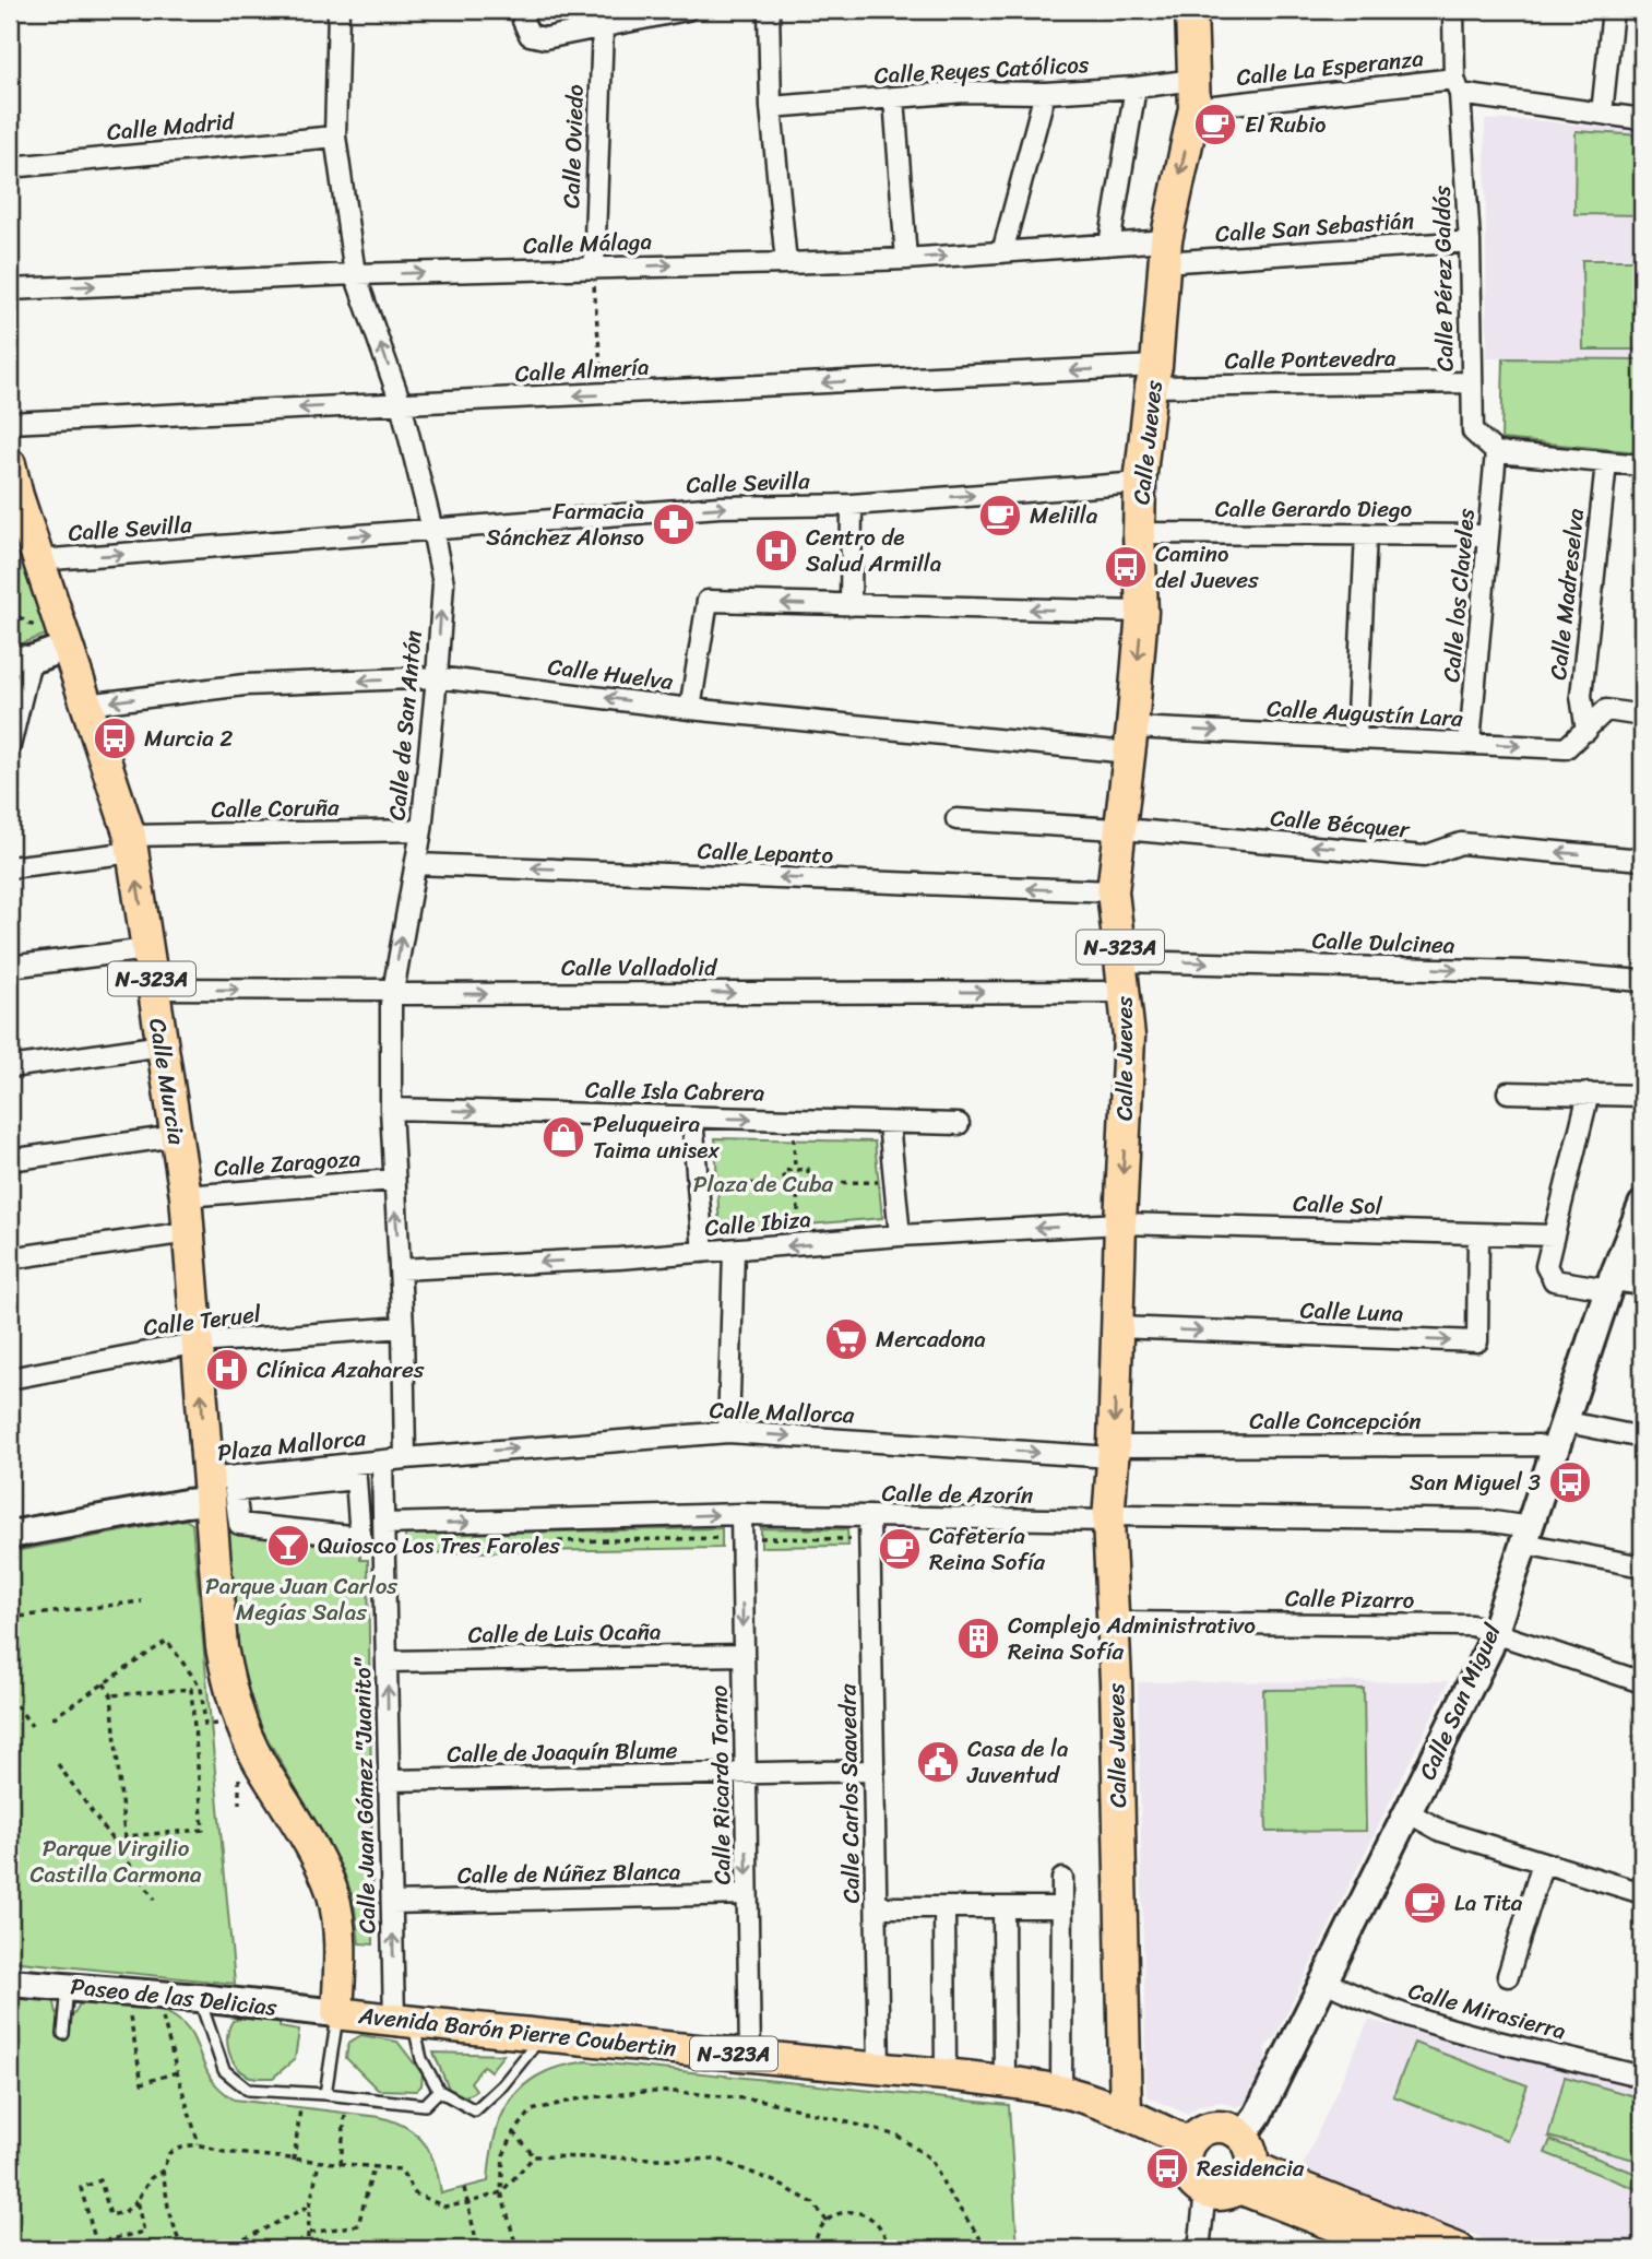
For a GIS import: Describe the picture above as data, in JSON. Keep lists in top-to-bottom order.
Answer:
{
  "streets": {
    "main road": [
      "Calle Jueves",
      "N-323A",
      "Calle Murcia",
      "Avenida Barón Pierre Coubertin"
    ],
    "street": [
      "Calle La Esperanza",
      "Calle Reyes Católicos",
      "Calle Madrid",
      "Calle Oviedo",
      "Calle San Sebastián",
      "Calle Málaga",
      "Calle Pérez Galdós",
      "Calle Pontevedra",
      "Calle Almería",
      "Calle Sevilla",
      "Calle Gerardo Diego",
      "Calle Madreselva",
      "Calle los Claveles",
      "Calle Huelva",
      "Calle Augustín Lara",
      "Calle de San Antón",
      "Calle Coruña",
      "Calle Bécquer",
      "Calle Lepanto",
      "Calle Dulcinea",
      "Calle Valladolid",
      "Calle Isla Cabrera",
      "Calle Zaragoza",
      "Calle Sol",
      "Calle Ibiza",
      "Calle Luna",
      "Calle Teruel",
      "Calle Mallorca",
      "Calle Concepción",
      "Plaza Mallorca",
      "Calle de Azorín",
      "Calle Pizarro",
      "Calle de Luis Ocaña",
      "Calle San Miguel",
      "Calle de Joaquín Blume",
      "Calle Ricardo Tormo",
      "Calle Carlos Saavedra",
      "Calle Juan Gómez \"Juanito\"",
      "Calle de Núñez Blanca",
      "Paseo de las Delicias",
      "Calle Mirasierra"
    ]
  },
  "crossings": [
    ["Calle La Esperanza", "Calle Reyes Católicos"],
    ["Calle La Esperanza", "Calle Pérez Galdós"],
    ["Calle La Esperanza", "Calle Jueves"],
    ["Calle Reyes Católicos", "Calle Jueves"],
    ["Calle Madrid", "Calle de San Antón"],
    ["Calle Oviedo", "Calle Málaga"],
    ["Calle San Sebastián", "Calle Málaga"],
    ["Calle San Sebastián", "Calle Pérez Galdós"],
    ["Calle San Sebastián", "Calle Jueves"],
    ["Calle Málaga", "Calle Jueves"],
    ["Calle Málaga", "Calle de San Antón"],
    ["Calle Pérez Galdós", "Calle Pontevedra"],
    ["Calle Pérez Galdós", "Calle los Claveles"],
    ["Calle Pontevedra", "Calle Almería"],
    ["Calle Pontevedra", "Calle Jueves"],
    ["Calle Almería", "Calle Jueves"],
    ["Calle Almería", "Calle de San Antón"],
    ["Calle Jueves", "Calle Sevilla"],
    ["Calle Jueves", "Calle Gerardo Diego"],
    ["Calle Jueves", "Calle Huelva"],
    ["Calle Jueves", "Calle Augustín Lara"],
    ["Calle Jueves", "Calle Bécquer"],
    ["Calle Jueves", "Calle Lepanto"],
    ["Calle Jueves", "Calle Dulcinea"],
    ["Calle Jueves", "Calle Valladolid"],
    ["Calle Jueves", "Calle Sol"],
    ["Calle Jueves", "Calle Ibiza"],
    ["Calle Jueves", "Calle Luna"],
    ["Calle Jueves", "Calle Mallorca"],
    ["Calle Jueves", "Calle Concepción"],
    ["Calle Jueves", "Calle de Azorín"],
    ["Calle Jueves", "Calle Pizarro"],
    ["Calle Jueves", "Avenida Barón Pierre Coubertin"],
    ["Calle Sevilla", "Calle de San Antón"],
    ["Calle Sevilla", "Calle Murcia"],
    ["Calle Gerardo Diego", "Calle los Claveles"],
    ["Calle Madreselva", "Calle Augustín Lara"],
    ["Calle los Claveles", "Calle Augustín Lara"],
    ["Calle Huelva", "Calle Augustín Lara"],
    ["Calle Huelva", "Calle de San Antón"],
    ["Calle Huelva", "Calle Murcia"],
    ["Calle de San Antón", "Calle Coruña"],
    ["Calle de San Antón", "Calle Lepanto"],
    ["Calle de San Antón", "Calle Valladolid"],
    ["Calle de San Antón", "Calle Isla Cabrera"],
    ["Calle de San Antón", "Calle Zaragoza"],
    ["Calle de San Antón", "Calle Ibiza"],
    ["Calle de San Antón", "Calle Teruel"],
    ["Calle de San Antón", "Calle Mallorca"],
    ["Calle de San Antón", "Plaza Mallorca"],
    ["Calle Coruña", "Calle Murcia"],
    ["N-323A", "Calle Murcia"],
    ["N-323A", "Plaza Mallorca"],
    ["N-323A", "Paseo de las Delicias"],
    ["N-323A", "Avenida Barón Pierre Coubertin"],
    ["Calle Valladolid", "Calle Murcia"],
    ["Calle Murcia", "Calle Zaragoza"],
    ["Calle Murcia", "Calle Teruel"],
    ["Calle Murcia", "Plaza Mallorca"],
    ["Calle Sol", "Calle Ibiza"],
    ["Calle Sol", "Calle Luna"],
    ["Calle Mallorca", "Calle Concepción"],
    ["Calle Mallorca", "Plaza Mallorca"],
    ["Calle Concepción", "Calle San Miguel"],
    ["Plaza Mallorca", "Calle de Azorín"],
    ["Plaza Mallorca", "Calle Juan Gómez \"Juanito\""],
    ["Calle de Azorín", "Calle San Miguel"],
    ["Calle de Azorín", "Calle Ricardo Tormo"],
    ["Calle de Azorín", "Calle Carlos Saavedra"],
    ["Calle de Azorín", "Calle Juan Gómez \"Juanito\""],
    ["Calle Pizarro", "Calle San Miguel"],
    ["Calle de Luis Ocaña", "Calle Ricardo Tormo"],
    ["Calle de Luis Ocaña", "Calle Juan Gómez \"Juanito\""],
    ["Calle San Miguel", "Calle Mirasierra"],
    ["Calle San Miguel", "Avenida Barón Pierre Coubertin"],
    ["Calle de Joaquín Blume", "Calle Ricardo Tormo"],
    ["Calle de Joaquín Blume", "Calle Carlos Saavedra"],
    ["Calle de Joaquín Blume", "Calle Juan Gómez \"Juanito\""],
    ["Calle Ricardo Tormo", "Calle de Núñez Blanca"],
    ["Calle Ricardo Tormo", "Avenida Barón Pierre Coubertin"],
    ["Calle Carlos Saavedra", "Avenida Barón Pierre Coubertin"],
    ["Calle Juan Gómez \"Juanito\"", "Calle de Núñez Blanca"],
    ["Calle Juan Gómez \"Juanito\"", "Avenida Barón Pierre Coubertin"],
    ["Paseo de las Delicias", "Avenida Barón Pierre Coubertin"]
  ],
  "one_way": [
    "Calle Málaga",
    "Calle Almería",
    "Calle Sevilla",
    "Calle Huelva",
    "Calle Augustín Lara",
    "Calle Bécquer",
    "Calle Lepanto",
    "Calle Dulcinea",
    "Calle Valladolid",
    "Calle Isla Cabrera",
    "Calle Ibiza",
    "Calle Mallorca",
    "Calle Ricardo Tormo",
    "Calle Juan Gómez \"Juanito\""
  ],
  "parks": ["Plaza de Cuba", "Parque Juan Carlos Megías Salas", "Parque Virgilio Castilla Carmona"],
  "places": {
    "cafe": [
      "El Rubio",
      "Melilla",
      "Cafetería Reina Sofía",
      "La Tita"
    ],
    "pharmacy": ["Farmacia Sánchez Alonso"],
    "hospital": ["Centro de Salud Armilla", "Clínica Azahares"],
    "bus stop": [
      "Camino del Jueves",
      "Murcia 2",
      "San Miguel 3",
      "Residencia"
    ],
    "shop": ["Peluqueira Taima unisex"],
    "supermarket": ["Mercadona"],
    "bar": ["Quiosco Los Tres Faroles"],
    "building": ["Complejo Administrativo Reina Sofía"],
    "public building": ["Casa de la Juventud"]
  }
}
